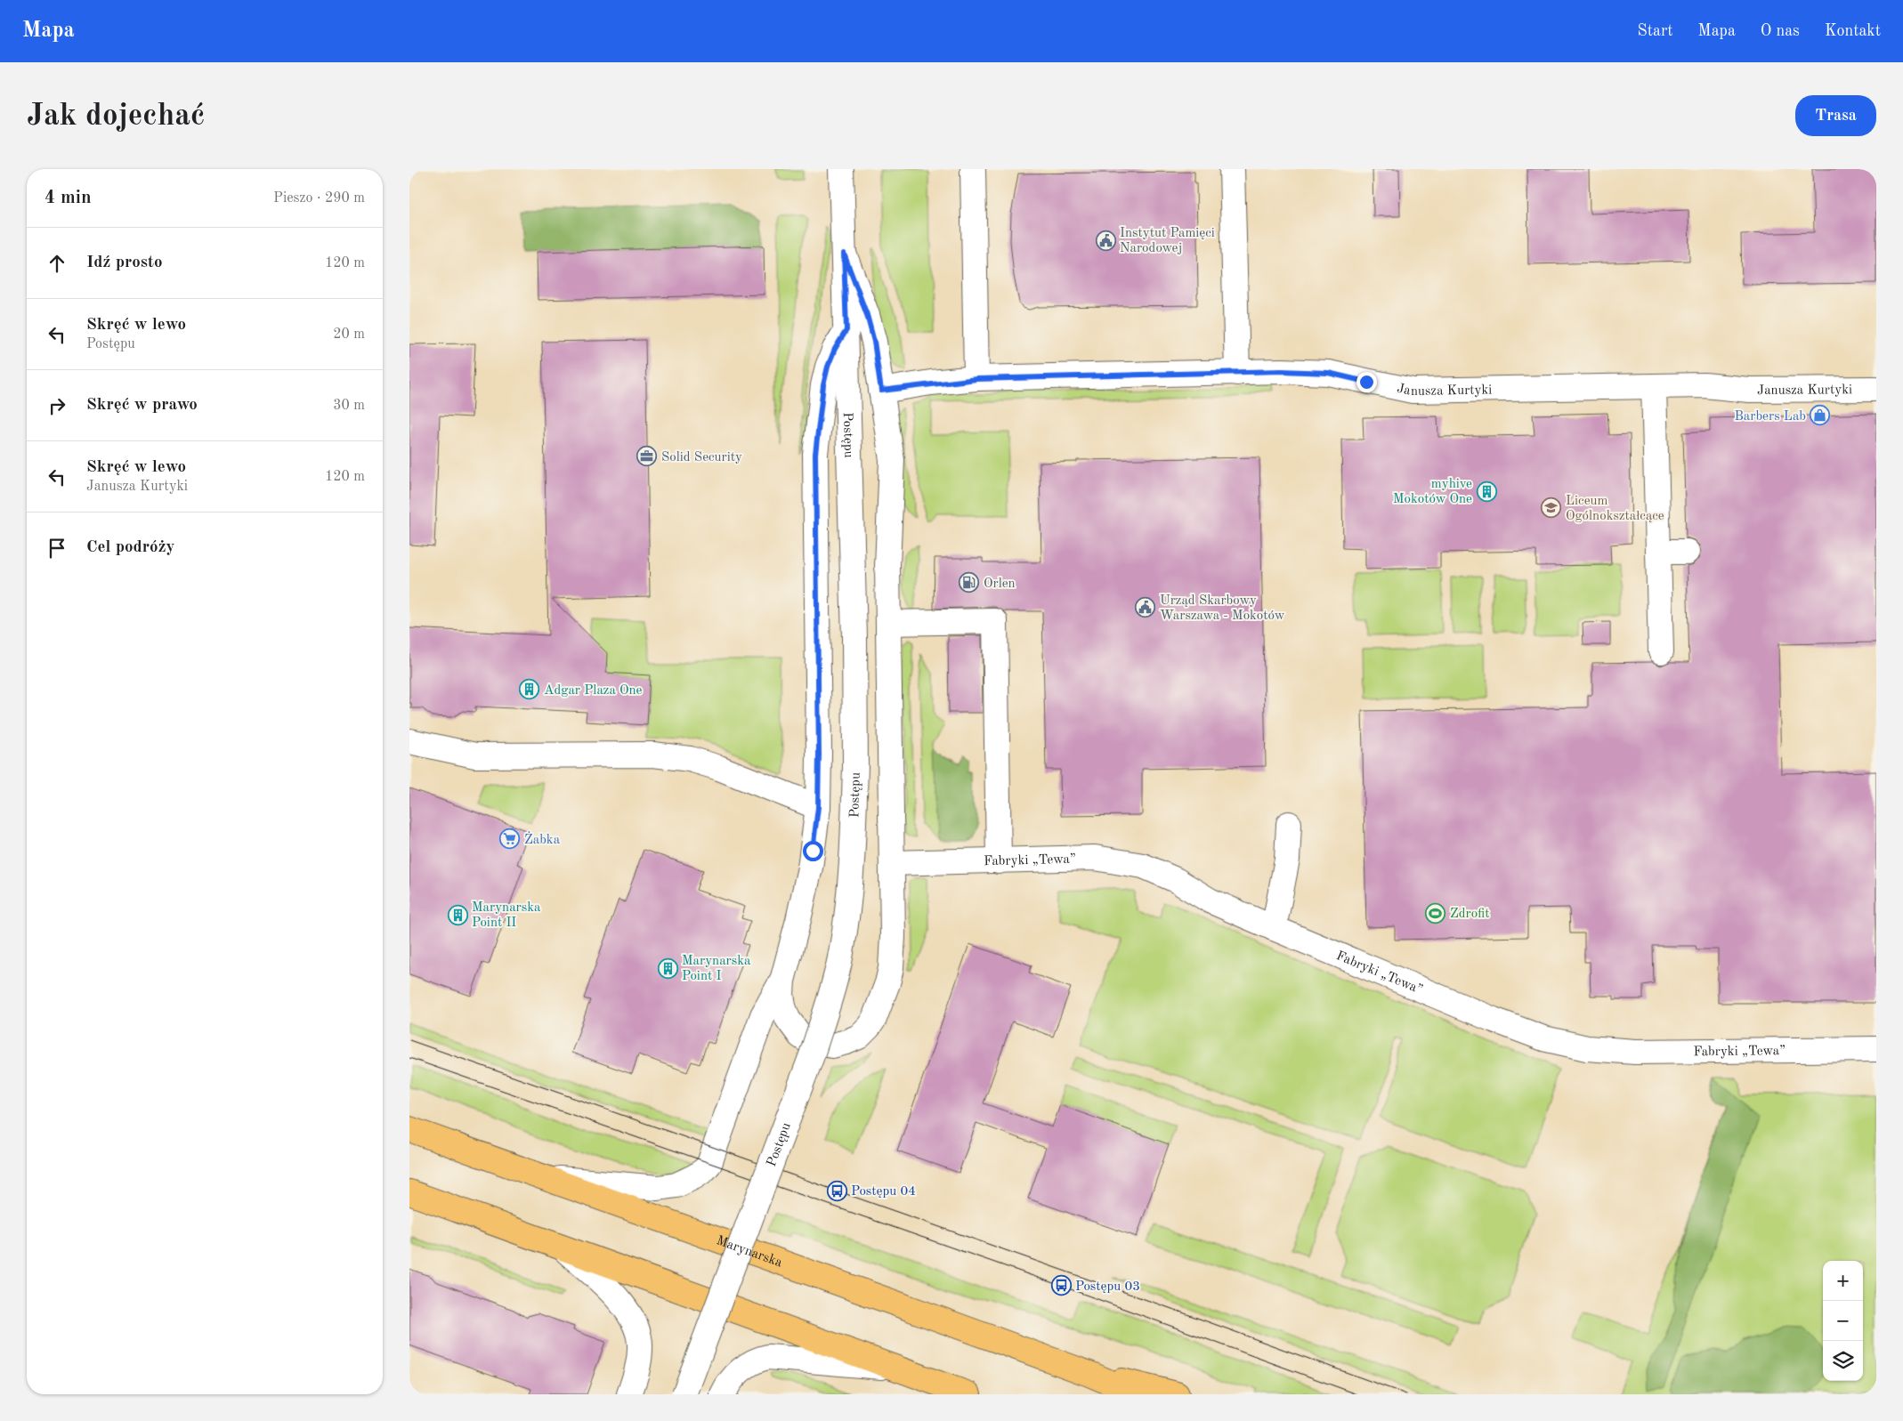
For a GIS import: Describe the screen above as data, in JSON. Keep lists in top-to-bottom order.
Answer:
{
  "streets": {
    "main road": ["Marynarska"],
    "street": ["Janusza Kurtyki", "Postępu", "Fabryki „Tewa”"]
  },
  "places": {
    "public building": ["Instytut Pamięci Narodowej", "Urząd Skarbowy Warszawa - Mokotów"],
    "shop": ["Barbers Lab"],
    "office": ["Solid Security"],
    "building": [
      "myhive Mokotów One",
      "Adgar Plaza One",
      "Marynarska Point II",
      "Marynarska Point I"
    ],
    "school or university": ["Liceum Ogólnokształcące"],
    "fuel station": ["Orlen"],
    "supermarket": ["Żabka"],
    "sports": ["Zdrofit"],
    "bus stop": ["Postępu 04", "Postępu 03"]
  },
  "page": {
    "header": "Mapa",
    "nav": [
      "Start",
      "Mapa",
      "O nas",
      "Kontakt"
    ],
    "buttons": "Trasa",
    "title": "Jak dojechać",
    "heading": ["4 min", "Pieszo · 290 m"],
    "list": [
      ["Idź prosto", "120 m"],
      ["Skręć w lewo", "Postępu", "20 m"],
      ["Skręć w prawo", "30 m"],
      ["Skręć w lewo", "Janusza Kurtyki", "120 m"],
      "Cel podróży"
    ],
    "map_buttons": ["+", "−"]
  }
}
